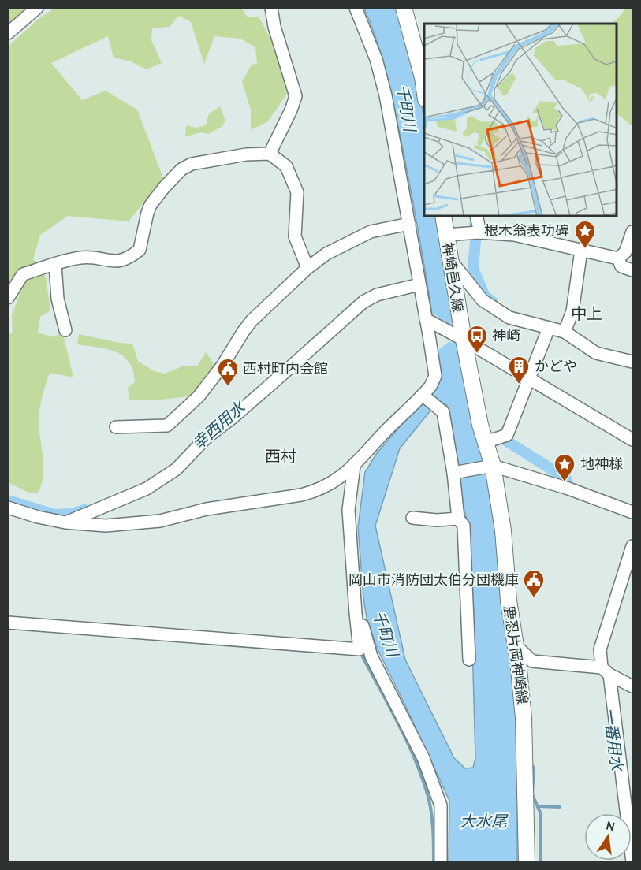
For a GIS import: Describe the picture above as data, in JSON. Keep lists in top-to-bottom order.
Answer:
{
  "streets": {
    "main road": ["神崎邑久線", "鹿忍片岡神崎線"]
  },
  "crossings": [
    ["神崎邑久線", "鹿忍片岡神崎線"]
  ],
  "districts": ["中上", "西村"],
  "water": [
    "千町川",
    "幸西用水",
    "一番用水",
    "大水尾"
  ],
  "places": {
    "place": ["根木翁表功碑", "地神様"],
    "bus stop": ["神崎"],
    "building": ["かどや"],
    "public building": ["西村町内会館", "岡山市消防団太伯分団機庫"]
  },
  "north": "top"
}
